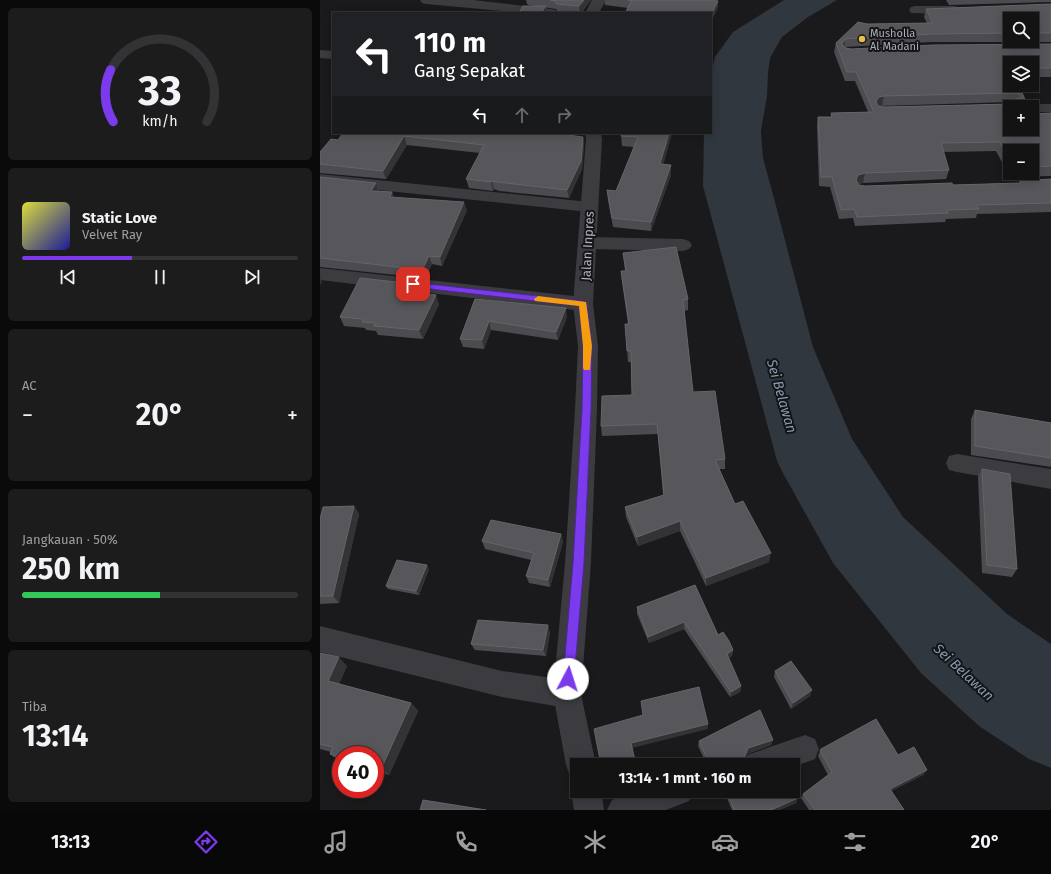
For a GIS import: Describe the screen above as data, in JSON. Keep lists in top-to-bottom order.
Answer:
{
  "streets": {
    "street": ["Jalan Inpres"]
  },
  "water": ["Sei Belawan"],
  "places": ["Musholla Al Madani"],
  "page": {
    "map_buttons": ["+", "−"],
    "turn": ["110 m", "Gang Sepakat"],
    "song": ["Static Love", "Velvet Ray"],
    "tile": [
      "AC",
      ["Jangkauan · 50%", "250 km"],
      ["Tiba", "13:14"]
    ],
    "heat": ["−", "20°", "+"],
    "limit": "40",
    "trip": "13:14 · 1 mnt · 160 m",
    "tabs": ["13:13", "20°"],
    "gauge": ["33", "km/h"]
  }
}
